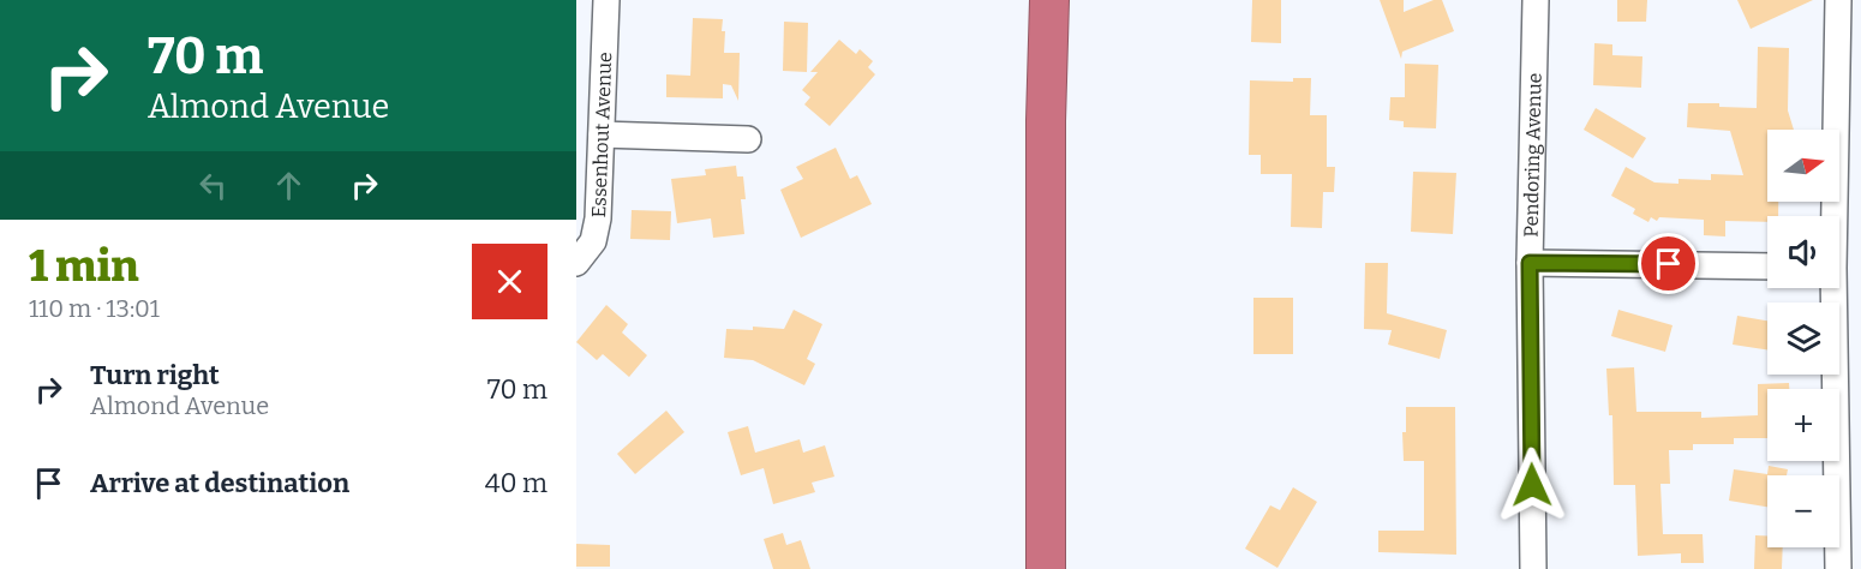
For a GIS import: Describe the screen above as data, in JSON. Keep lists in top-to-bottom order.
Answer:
{
  "streets": {
    "street": ["Essenhout Avenue", "Pendoring Avenue"]
  },
  "north": "right",
  "page": {
    "turn": ["70 m", "Almond Avenue"],
    "map_buttons": ["+", "−"],
    "heading": ["1 min", "110 m · 13:01"],
    "list": [
      {
        "name": "Turn right",
        "note": "Almond Avenue",
        "value": "70 m"
      },
      {
        "name": "Arrive at destination",
        "value": "40 m"
      }
    ]
  }
}
